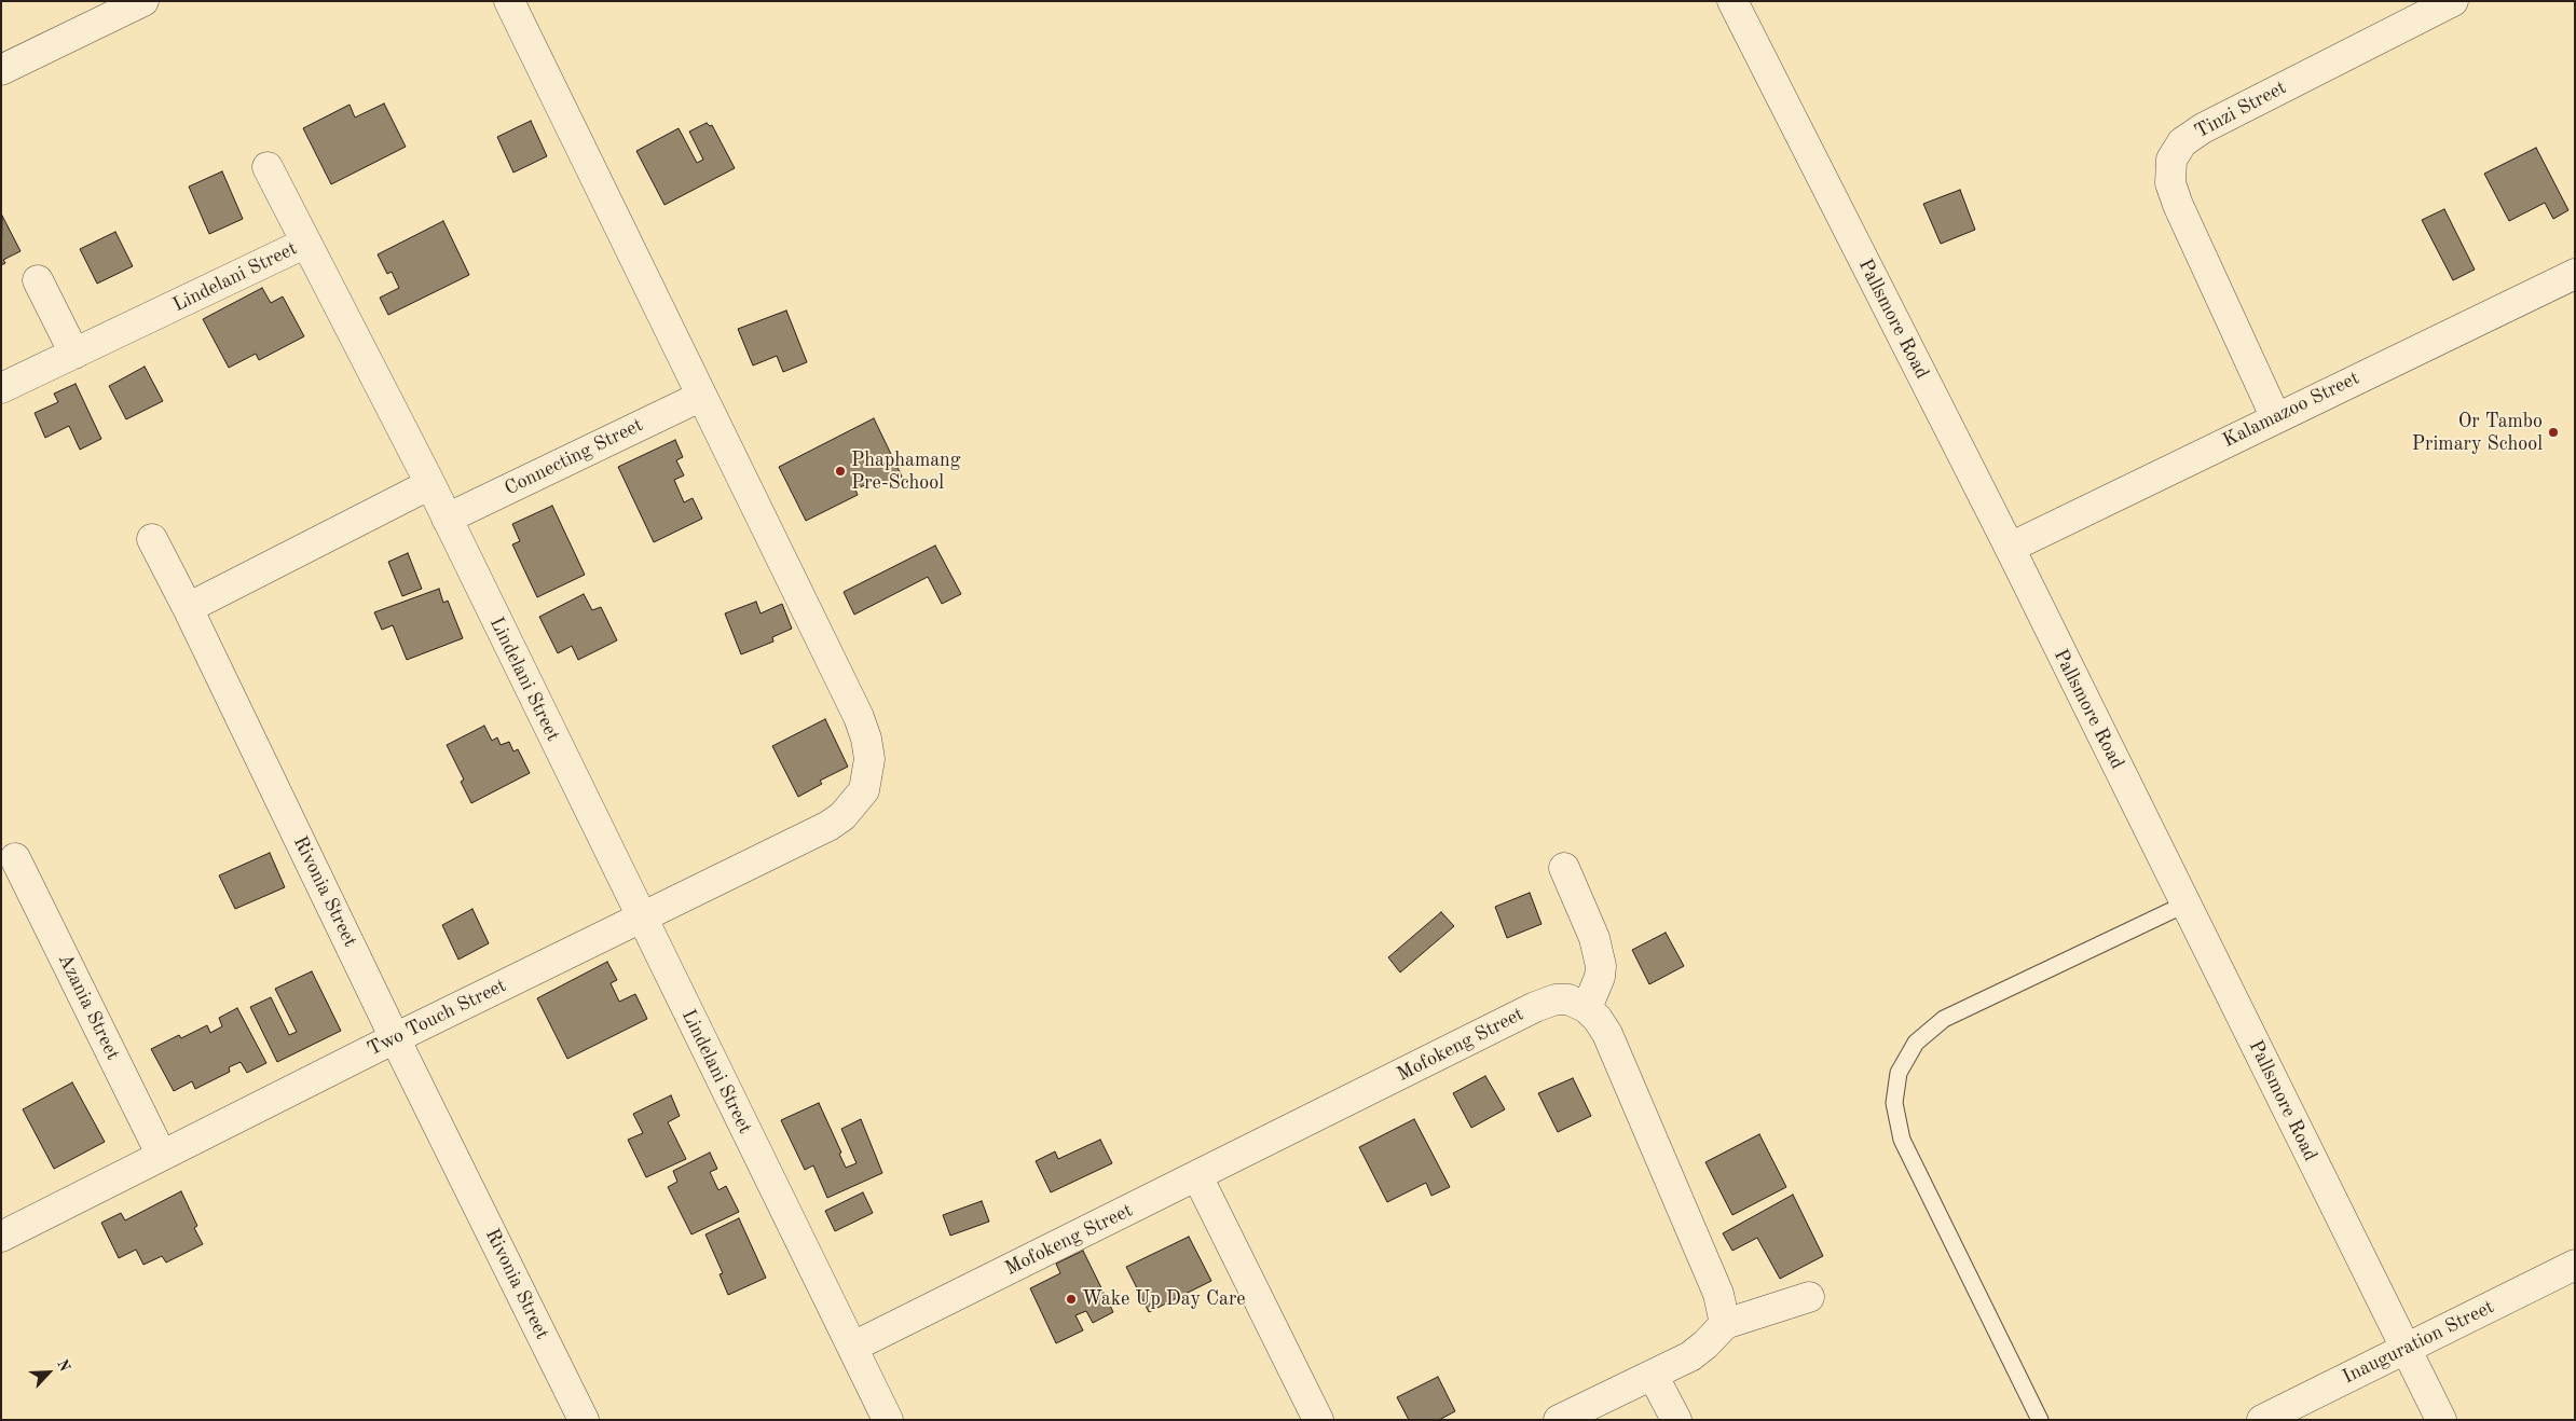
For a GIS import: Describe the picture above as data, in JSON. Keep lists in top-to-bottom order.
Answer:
{
  "streets": {
    "street": [
      "Tinzi Street",
      "Lindelani Street",
      "Pallsmore Road",
      "Kalamazoo Street",
      "Connecting Street",
      "Rivonia Street",
      "Azania Street",
      "Two Touch Street",
      "Mofokeng Street",
      "Inauguration Street"
    ]
  },
  "crossings": [
    ["Tinzi Street", "Kalamazoo Street"],
    ["Lindelani Street", "Connecting Street"],
    ["Lindelani Street", "Two Touch Street"],
    ["Lindelani Street", "Mofokeng Street"],
    ["Pallsmore Road", "Kalamazoo Street"],
    ["Pallsmore Road", "Inauguration Street"],
    ["Connecting Street", "Two Touch Street"],
    ["Rivonia Street", "Two Touch Street"],
    ["Azania Street", "Two Touch Street"]
  ],
  "places": ["Or Tambo Primary School", "Phaphamang Pre-School", "Wake Up Day Care"],
  "north": "top right"
}
